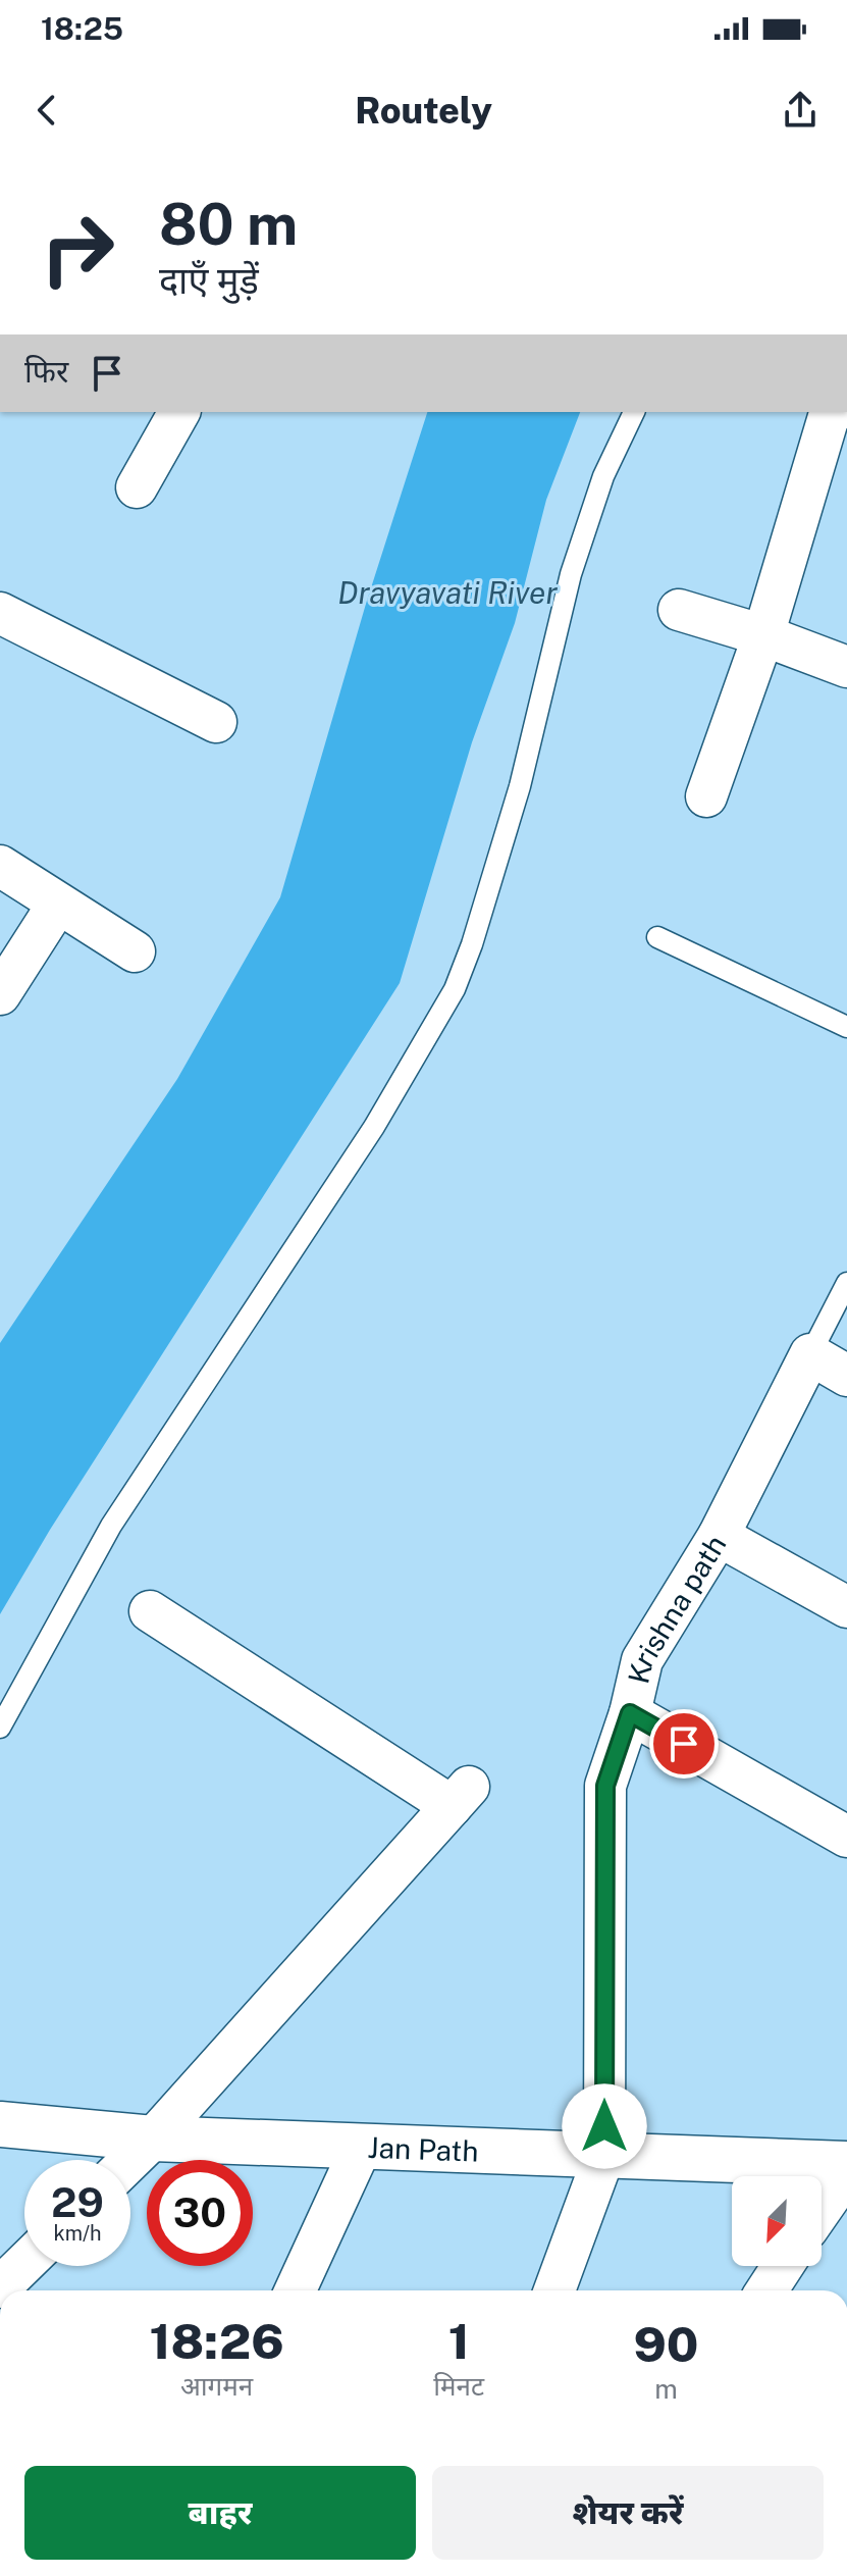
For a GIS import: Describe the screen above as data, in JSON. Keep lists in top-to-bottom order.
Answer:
{
  "streets": {
    "street": ["Krishna path", "Jan Path"]
  },
  "crossings": [
    ["Krishna path", "Jan Path"]
  ],
  "water": ["Dravyavati River"],
  "north": "bottom left",
  "page": {
    "status": "18:25",
    "header": "Routely",
    "turn": ["80 m", "दाएँ मुड़ें"],
    "then": "फिर",
    "speed": "29 km/h",
    "limit": "30",
    "eta": [
      "18:26",
      "आगमन",
      "1",
      "मिनट",
      "90",
      "m"
    ],
    "buttons": ["बाहर", "शेयर करें"]
  }
}
